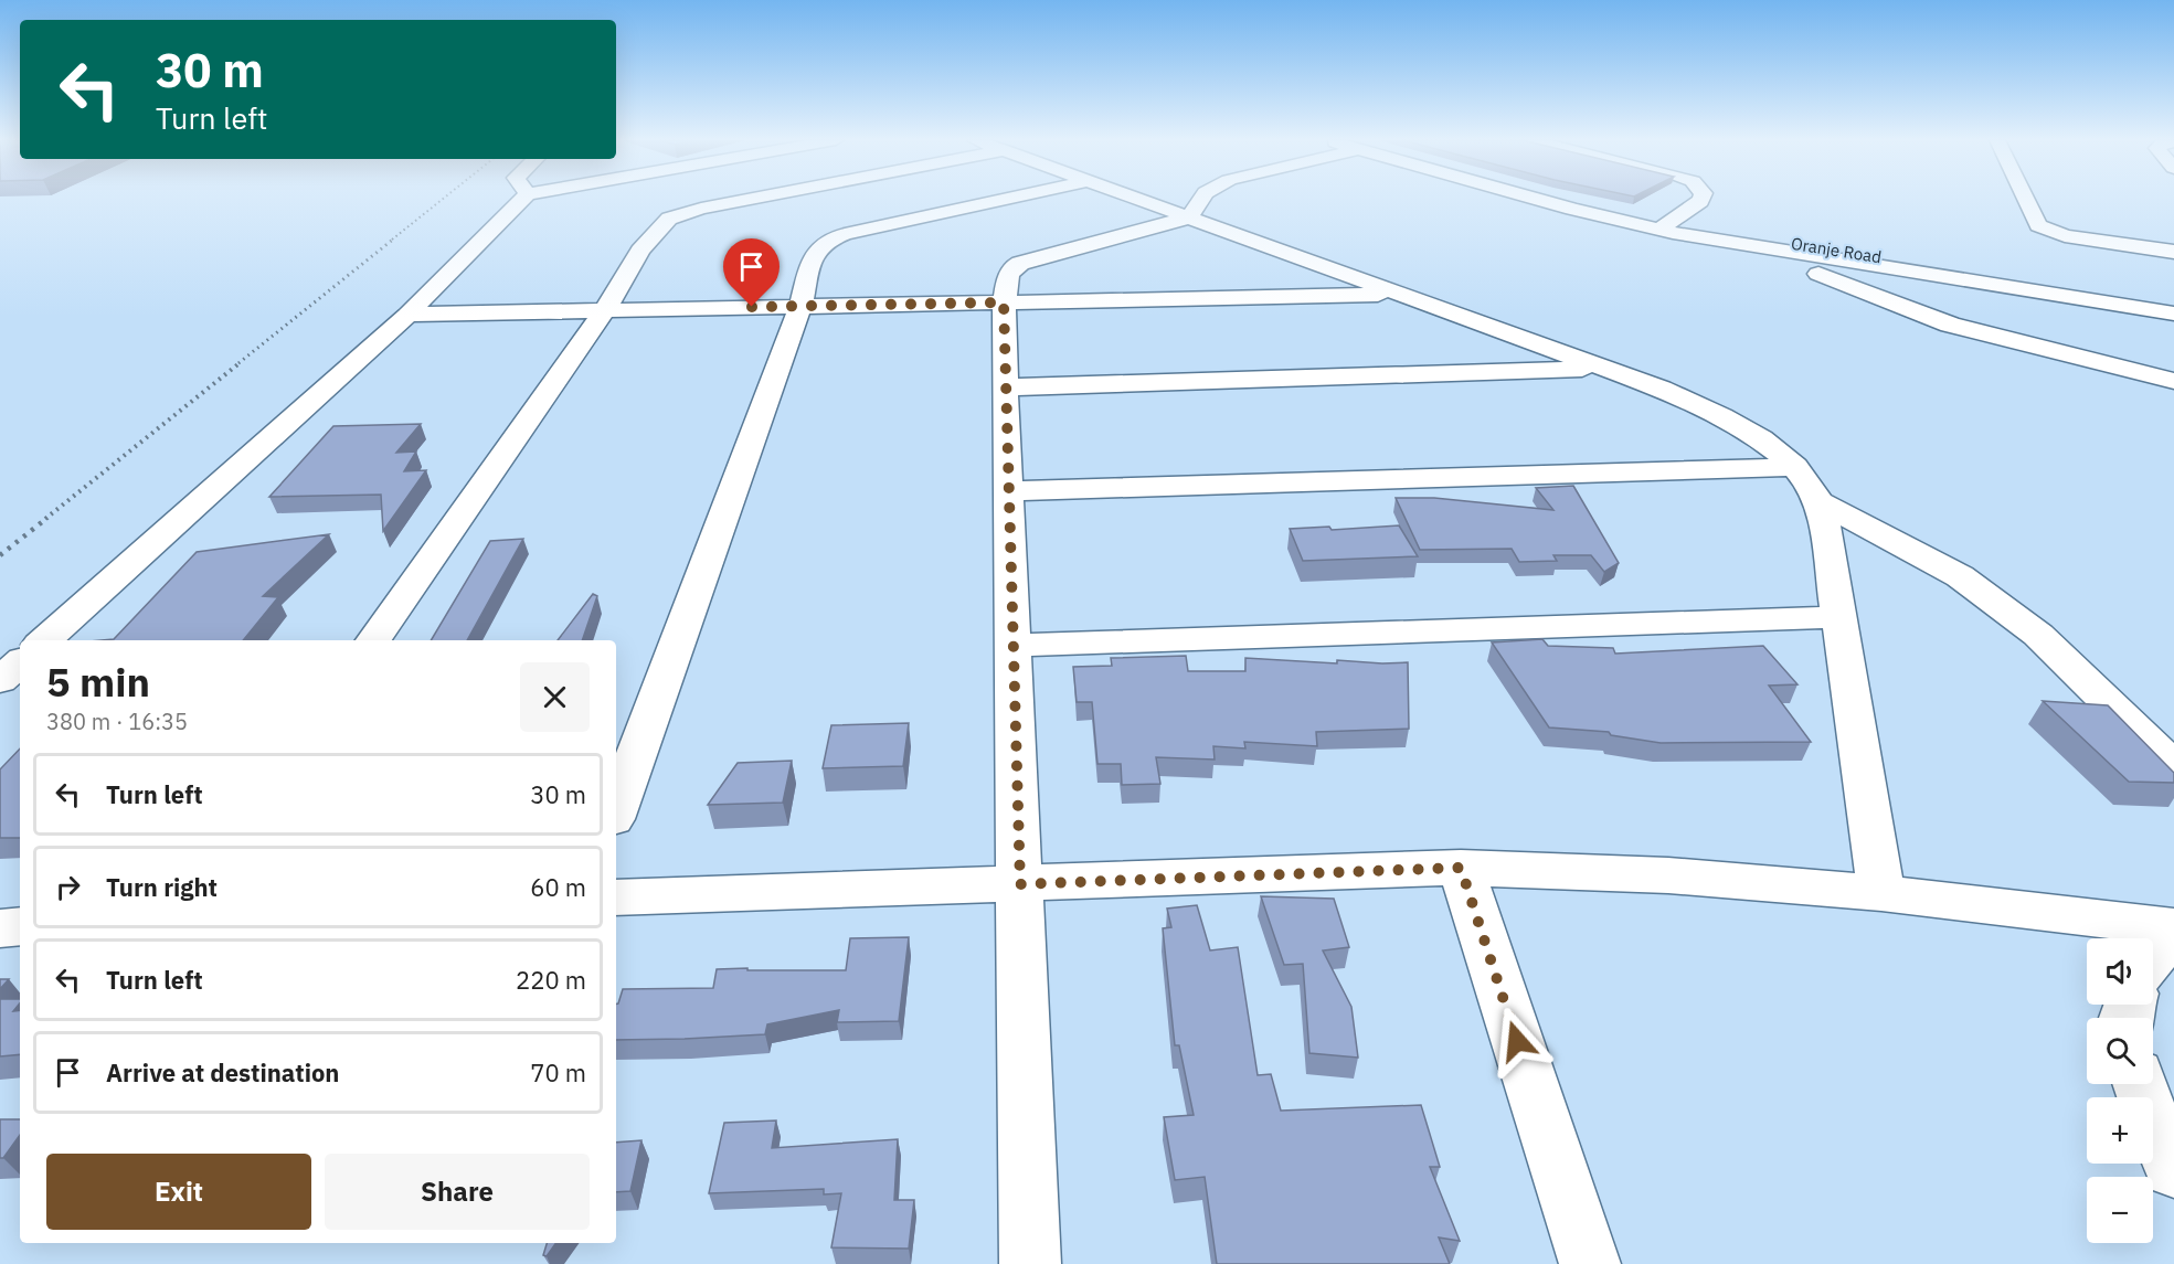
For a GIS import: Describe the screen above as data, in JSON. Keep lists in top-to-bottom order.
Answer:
{
  "streets": {
    "street": ["Oranje Road"]
  },
  "page": {
    "turn": ["30 m", "Turn left"],
    "heading": ["5 min", "380 m · 16:35"],
    "list": [
      {
        "name": "Turn left",
        "value": "30 m"
      },
      {
        "name": "Turn right",
        "value": "60 m"
      },
      {
        "name": "Turn left",
        "value": "220 m"
      },
      {
        "name": "Arrive at destination",
        "value": "70 m"
      }
    ],
    "map_buttons": ["+", "−"],
    "buttons": ["Exit", "Share"]
  }
}
